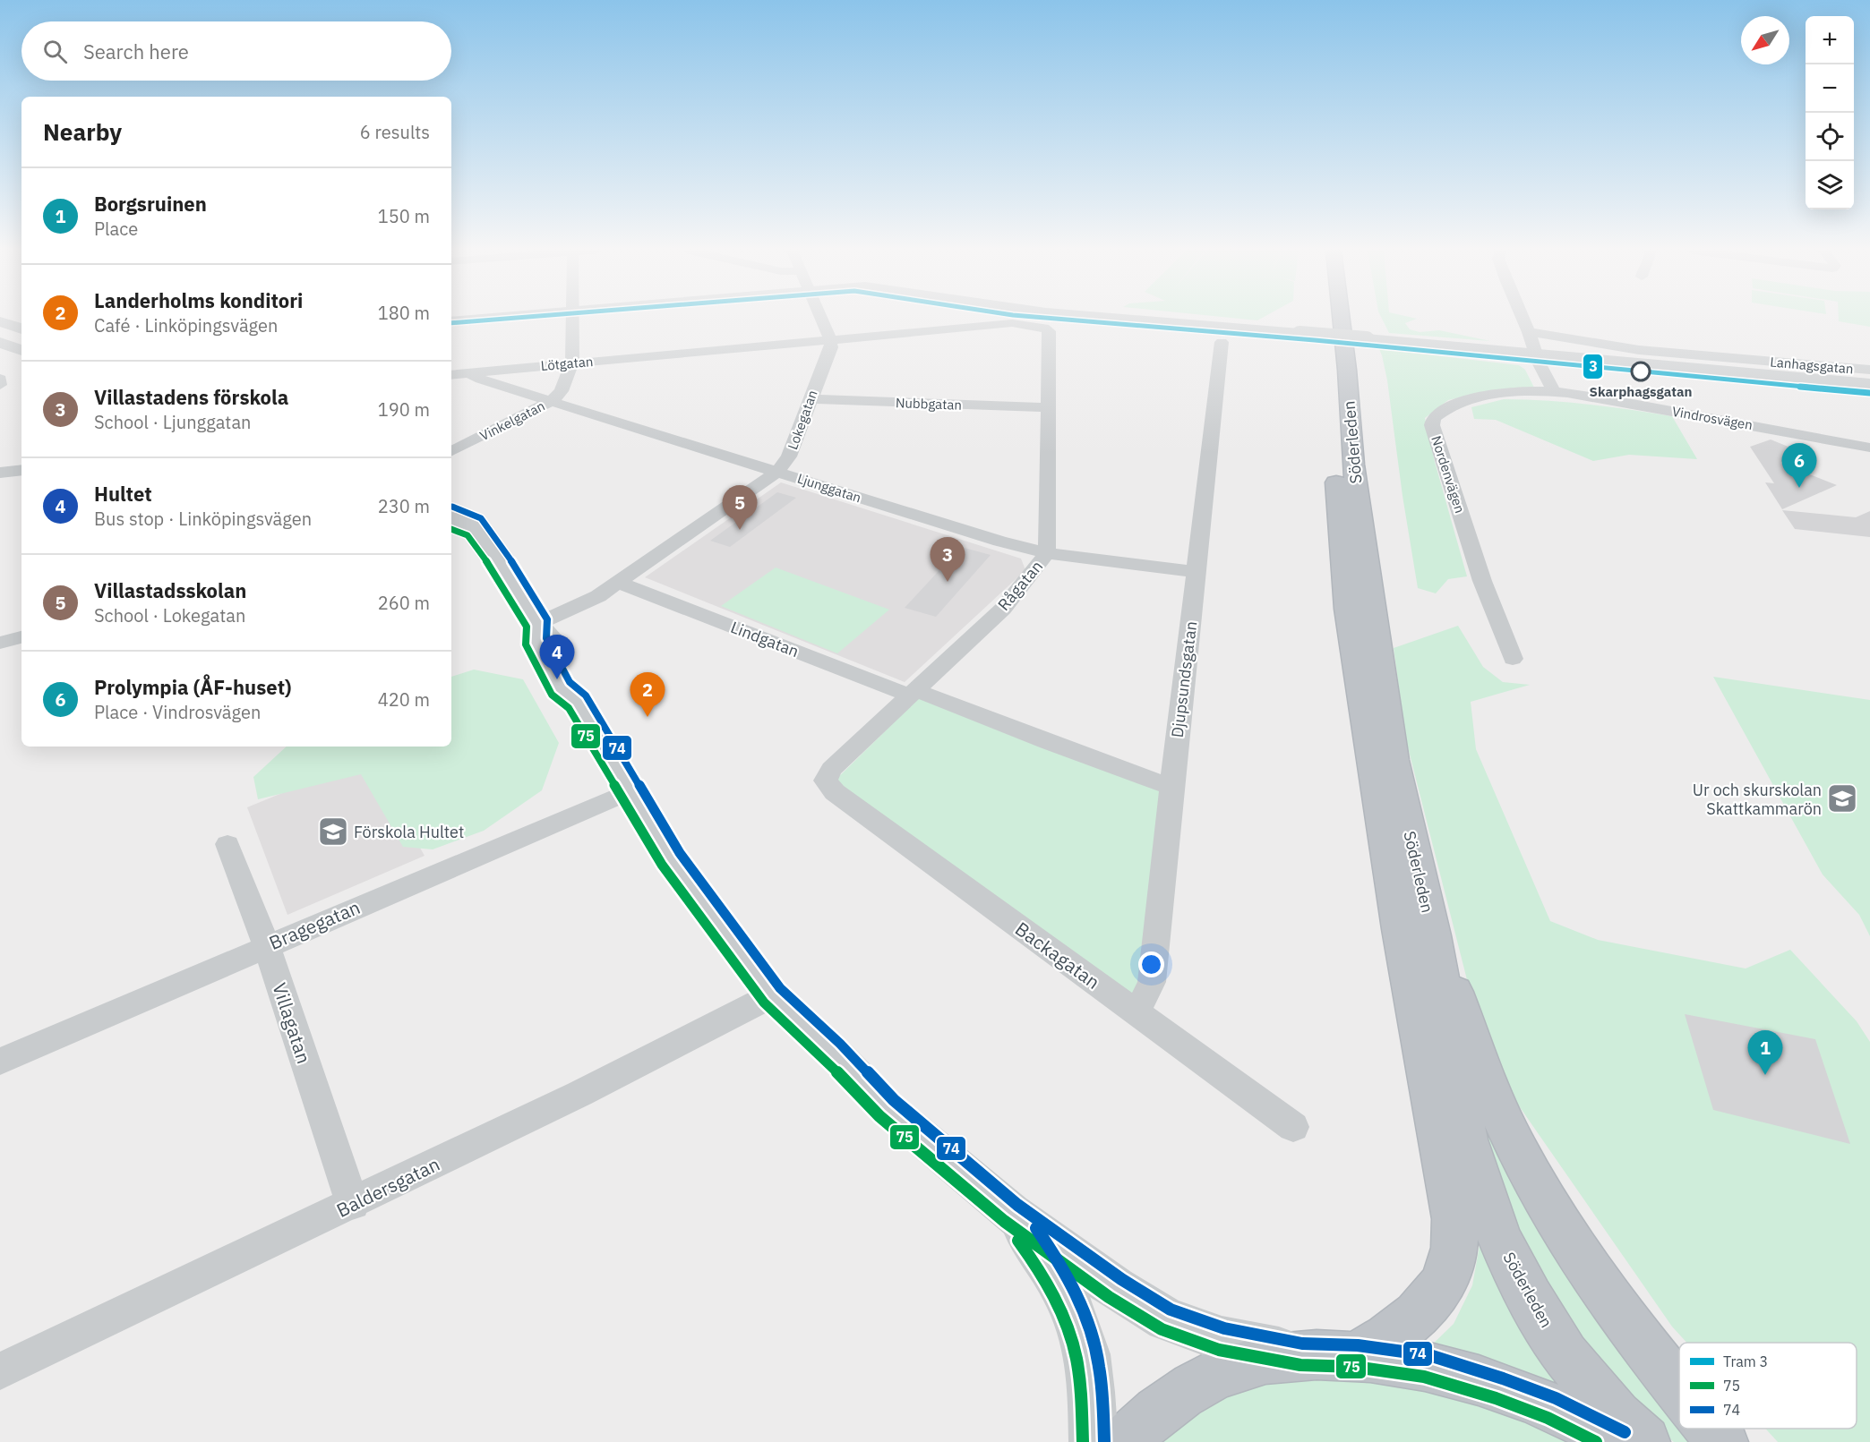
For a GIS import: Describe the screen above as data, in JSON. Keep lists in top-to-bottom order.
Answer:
{
  "streets": {
    "highway": ["Söderleden"],
    "street": [
      "Lötgatan",
      "Lanhagsgatan",
      "Nubbgatan",
      "Vindrosvägen",
      "Lokegatan",
      "Vinkelgatan",
      "Nordenvägen",
      "Ljunggatan",
      "Rågatan",
      "Lindgatan",
      "Djupsundsgatan",
      "Bragegatan",
      "Backagatan",
      "Villagatan",
      "Baldersgatan"
    ]
  },
  "crossings": [
    ["Lötgatan", "Lokegatan"],
    ["Lötgatan", "Vinkelgatan"],
    ["Lötgatan", "Ljunggatan"],
    ["Lötgatan", "Rågatan"],
    ["Nubbgatan", "Lokegatan"],
    ["Nubbgatan", "Rågatan"],
    ["Vindrosvägen", "Nordenvägen"],
    ["Lokegatan", "Ljunggatan"],
    ["Lokegatan", "Lindgatan"],
    ["Vinkelgatan", "Ljunggatan"],
    ["Ljunggatan", "Rågatan"],
    ["Ljunggatan", "Djupsundsgatan"],
    ["Rågatan", "Lindgatan"],
    ["Rågatan", "Backagatan"],
    ["Lindgatan", "Djupsundsgatan"],
    ["Djupsundsgatan", "Backagatan"],
    ["Bragegatan", "Villagatan"],
    ["Villagatan", "Baldersgatan"]
  ],
  "places": {
    "other": ["Skarphagsgatan"],
    "school or university": ["Ur och skurskolan Skattkammarön", "Förskola Hultet"]
  },
  "lines": ["tram line 3", "transit line 74", "transit line 75"],
  "legend": ["Tram 3", "75", "74"],
  "north": "bottom left",
  "page": {
    "map_buttons": ["+", "−"],
    "search": "Search here",
    "heading": ["Nearby", "6 results"],
    "list": [
      {
        "mark": "1",
        "name": "Borgsruinen",
        "note": "Place",
        "value": "150 m"
      },
      {
        "mark": "2",
        "name": "Landerholms konditori",
        "note": "Café · Linköpingsvägen",
        "value": "180 m"
      },
      {
        "mark": "3",
        "name": "Villastadens förskola",
        "note": "School · Ljunggatan",
        "value": "190 m"
      },
      {
        "mark": "4",
        "name": "Hultet",
        "note": "Bus stop · Linköpingsvägen",
        "value": "230 m"
      },
      {
        "mark": "5",
        "name": "Villastadsskolan",
        "note": "School · Lokegatan",
        "value": "260 m"
      },
      {
        "mark": "6",
        "name": "Prolympia (ÅF-huset)",
        "note": "Place · Vindrosvägen",
        "value": "420 m"
      }
    ],
    "pins": [
      "6",
      "5",
      "3",
      "4",
      "2",
      "1"
    ]
  }
}
